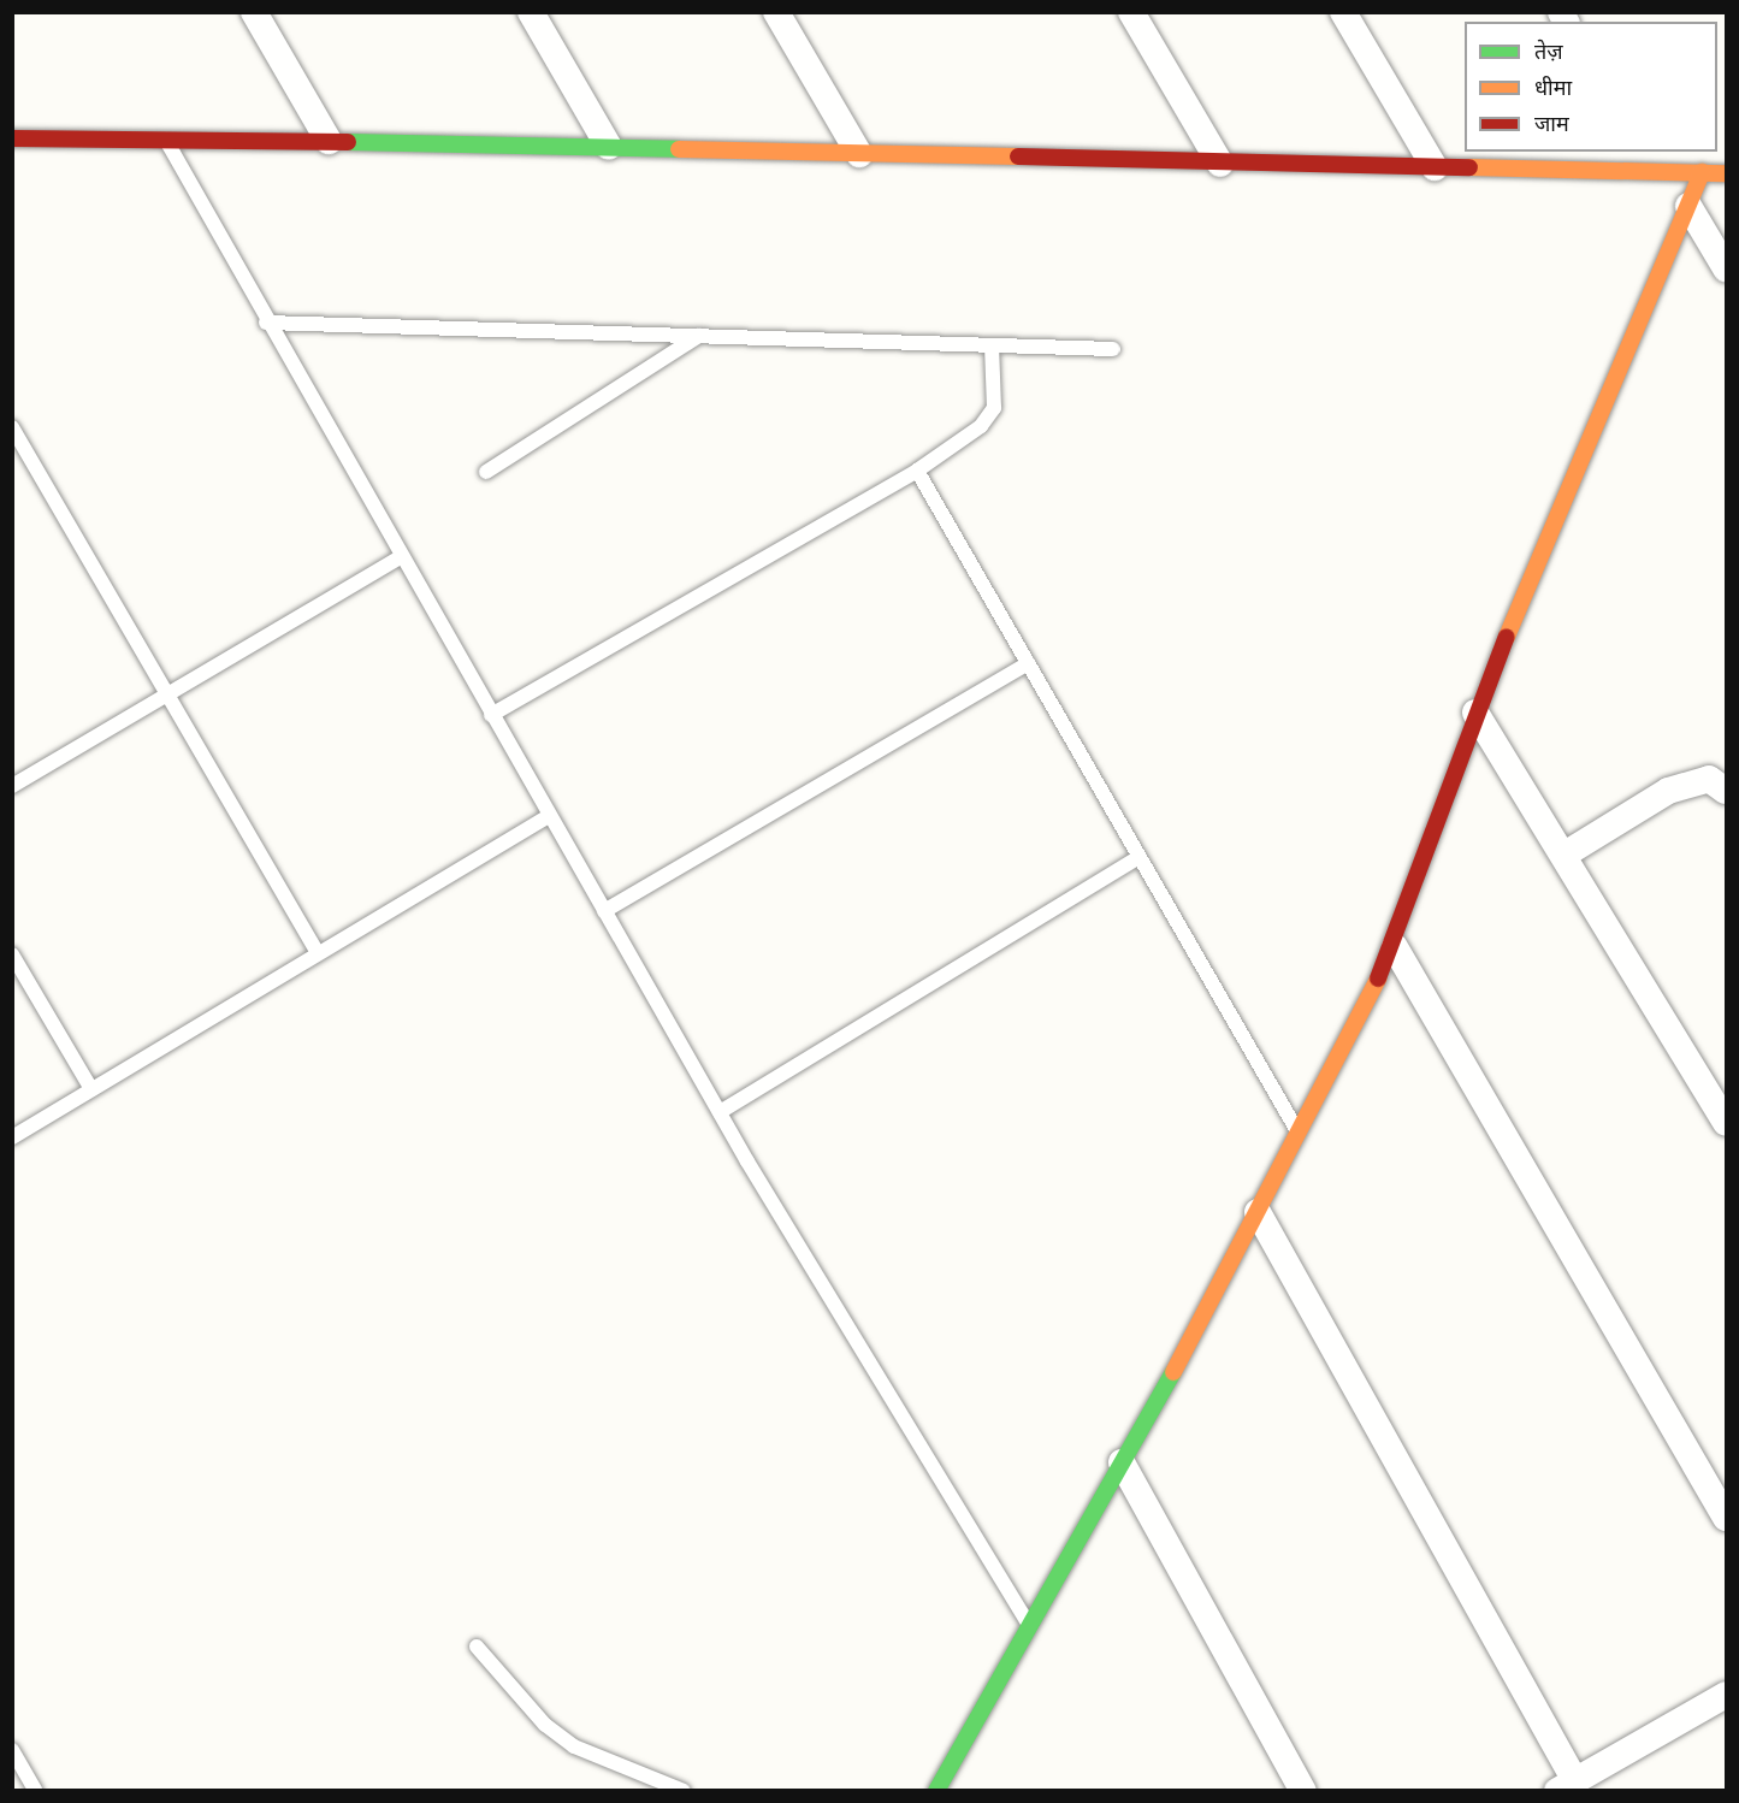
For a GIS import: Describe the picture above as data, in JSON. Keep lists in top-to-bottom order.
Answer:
{
  "legend": ["तेज़", "धीमा", "जाम"]
}
